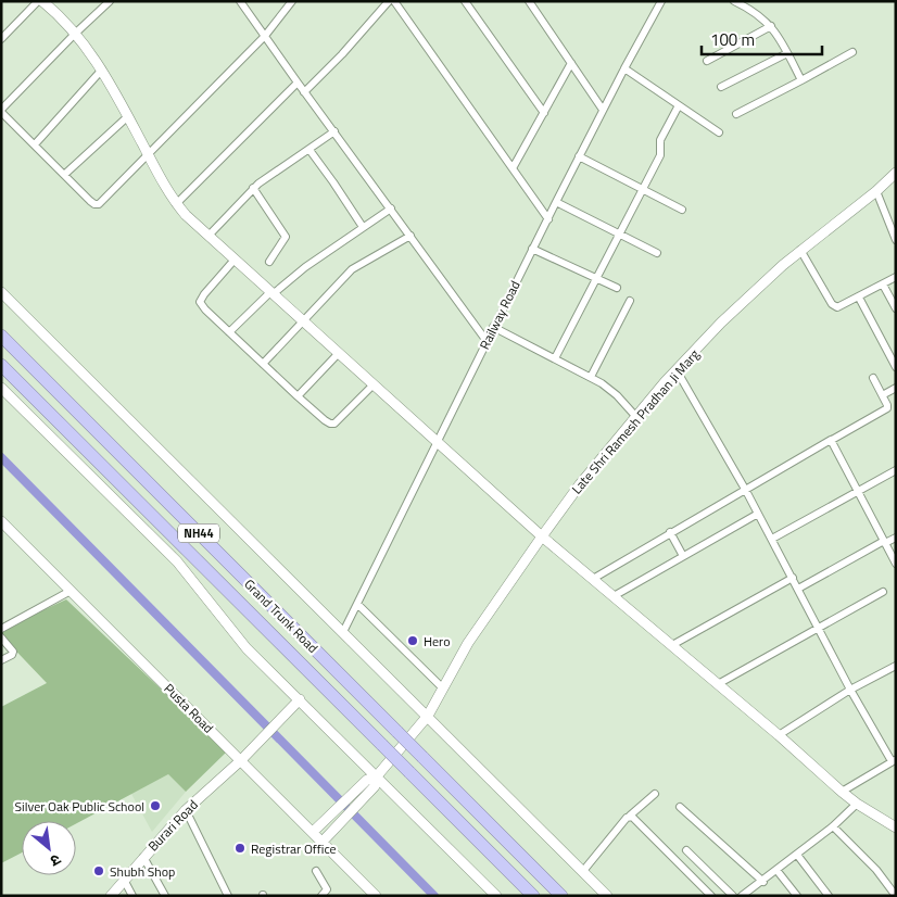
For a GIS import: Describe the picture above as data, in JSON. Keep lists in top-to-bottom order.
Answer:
{
  "streets": {
    "highway": ["NH44", "Grand Trunk Road"],
    "street": [
      "Railway Road",
      "Late Shri Ramesh Pradhan Ji Marg",
      "Pusta Road",
      "Burari Road"
    ]
  },
  "crossings": [
    ["Pusta Road", "Burari Road"]
  ],
  "places": [
    "Hero",
    "Silver Oak Public School",
    "Registrar Office",
    "Shubh Shop"
  ],
  "scale_bar": "100 m",
  "north": "bottom right"
}
